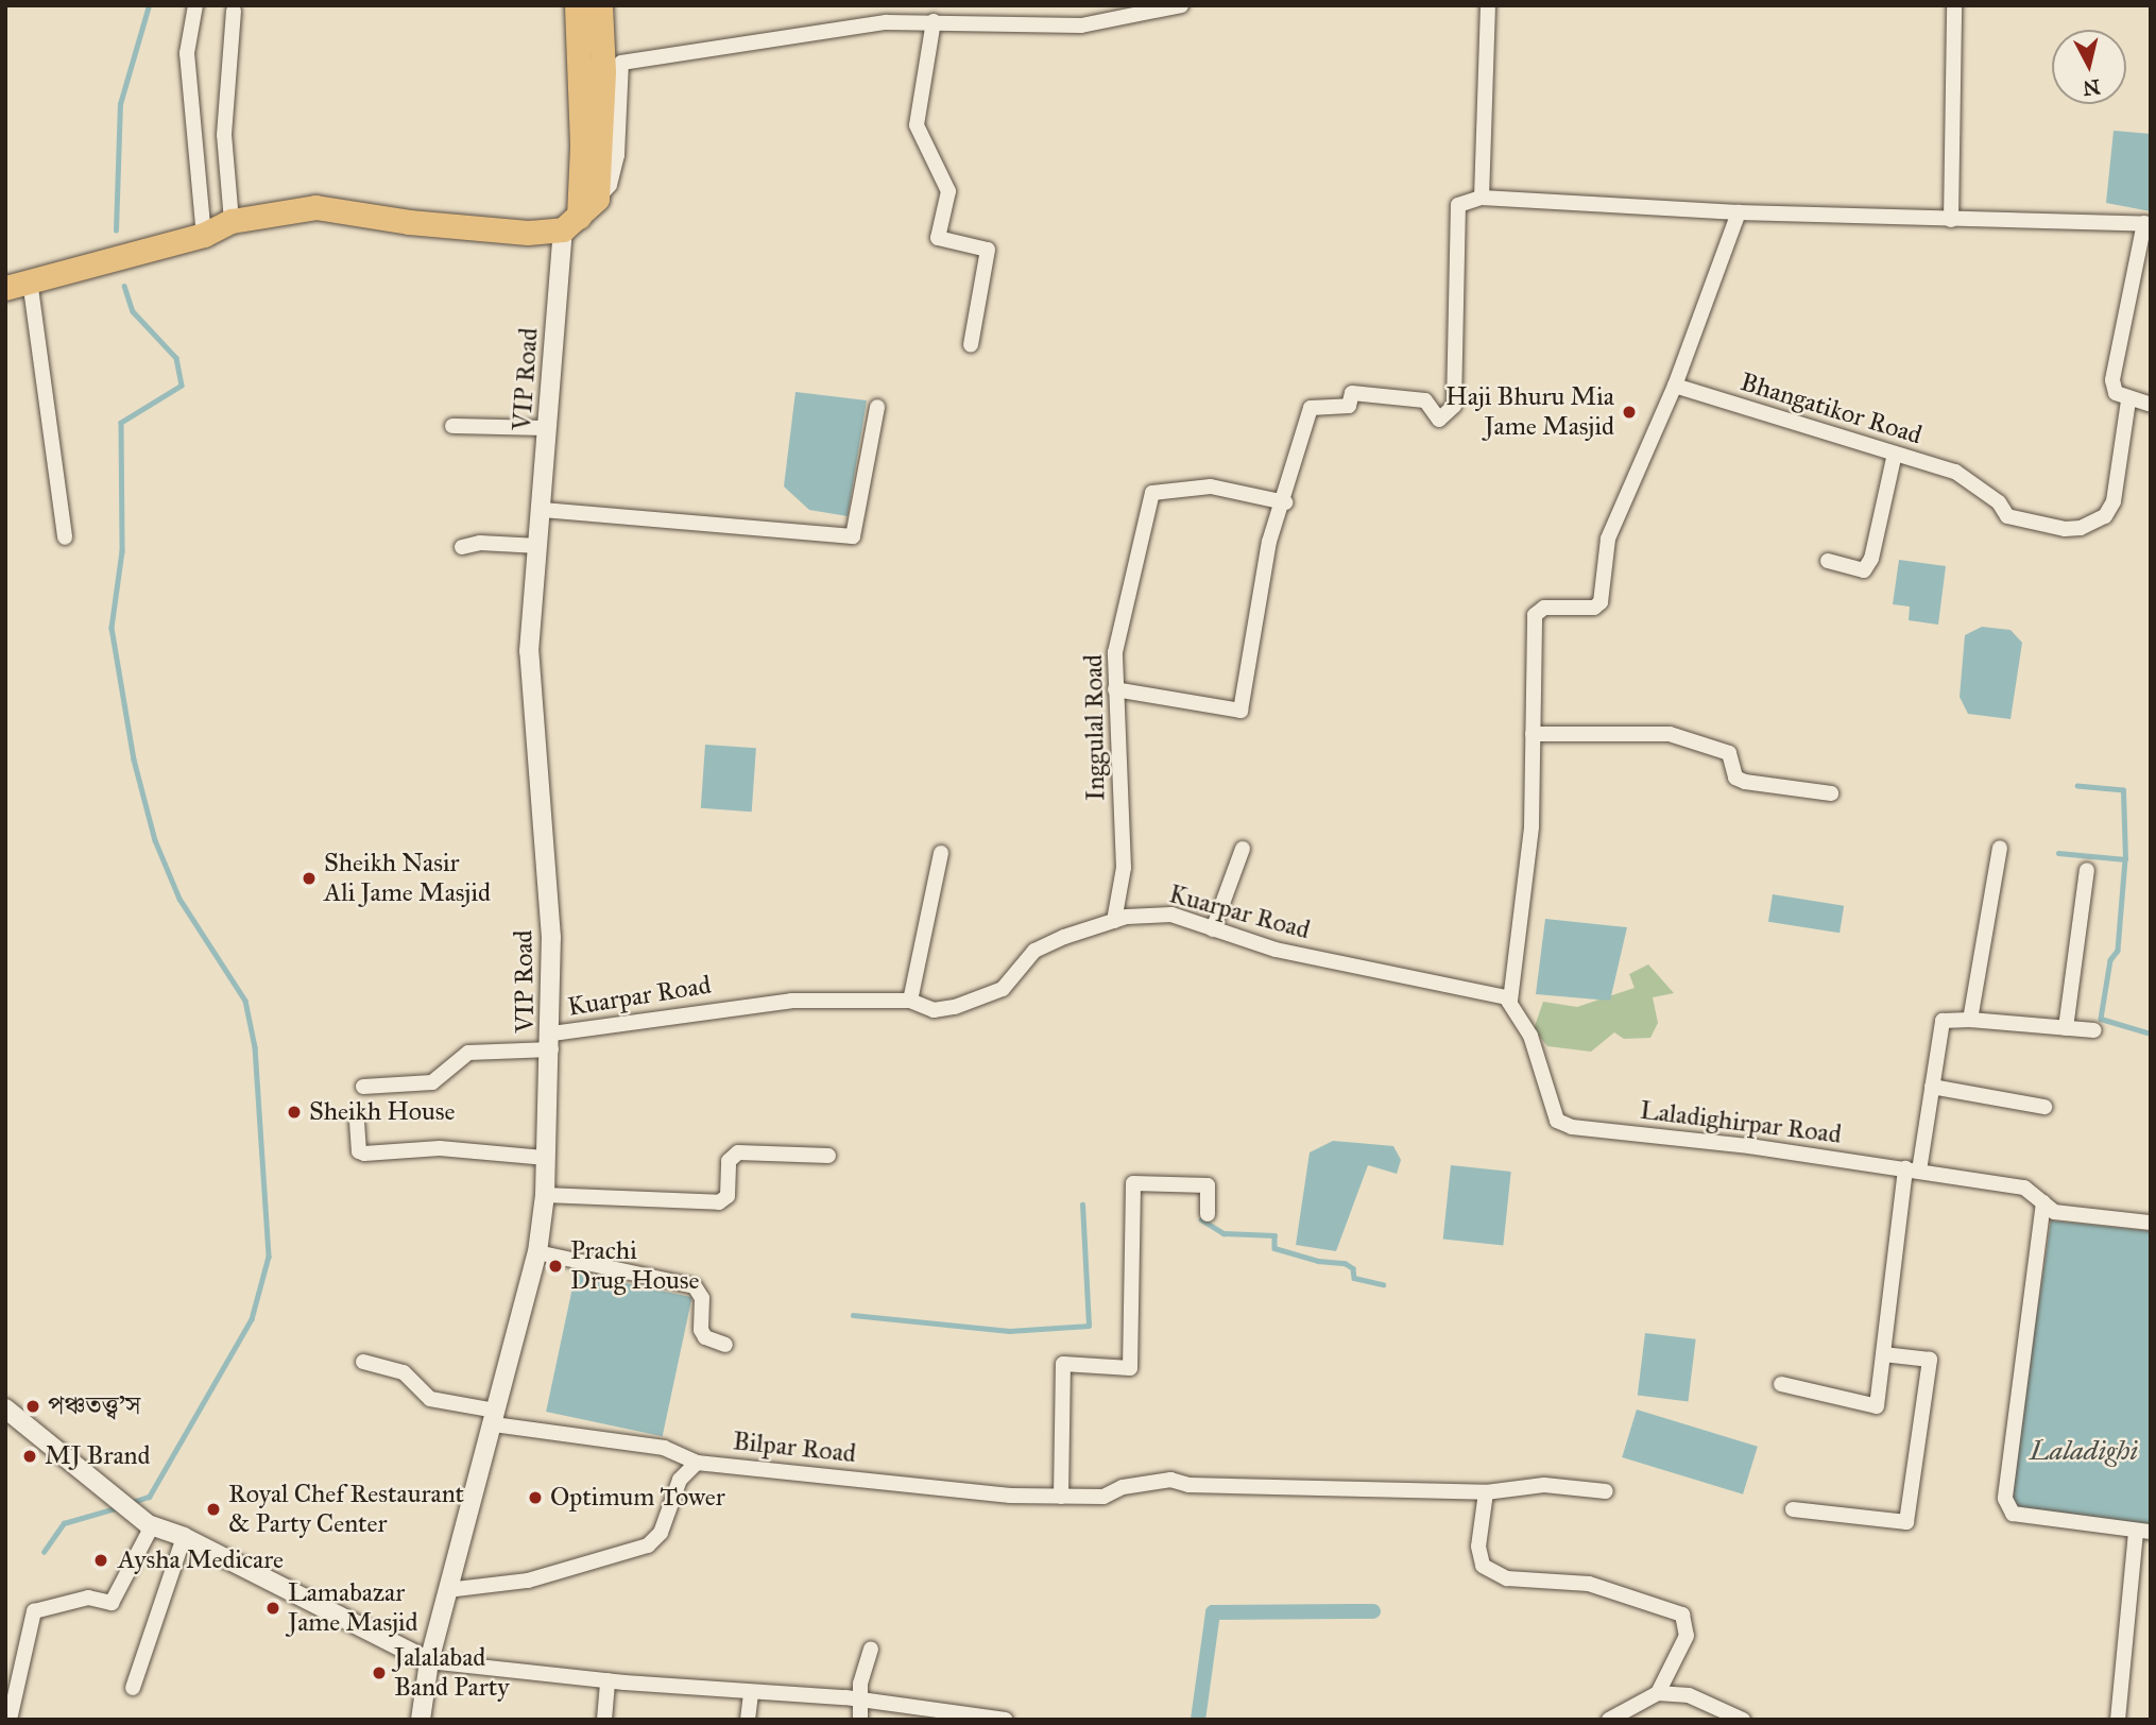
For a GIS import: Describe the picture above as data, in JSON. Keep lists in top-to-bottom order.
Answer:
{
  "streets": {
    "street": [
      "VIP Road",
      "Bhangatikor Road",
      "Inggulal Road",
      "Kuarpar Road",
      "Laladighirpar Road",
      "Bilpar Road"
    ]
  },
  "crossings": [
    ["VIP Road", "Kuarpar Road"],
    ["VIP Road", "Bilpar Road"],
    ["Inggulal Road", "Kuarpar Road"],
    ["Kuarpar Road", "Laladighirpar Road"]
  ],
  "water": ["Laladighi"],
  "places": [
    "Haji Bhuru Mia Jame Masjid",
    "Sheikh Nasir Ali Jame Masjid",
    "Sheikh House",
    "Prachi Drug House",
    "পঞ্চতত্ত্ব'স",
    "MJ Brand",
    "Optimum Tower",
    "Royal Chef Restaurant & Party Center",
    "Aysha Medicare",
    "Lamabazar Jame Masjid",
    "Jalalabad Band Party"
  ],
  "north": "bottom"
}
